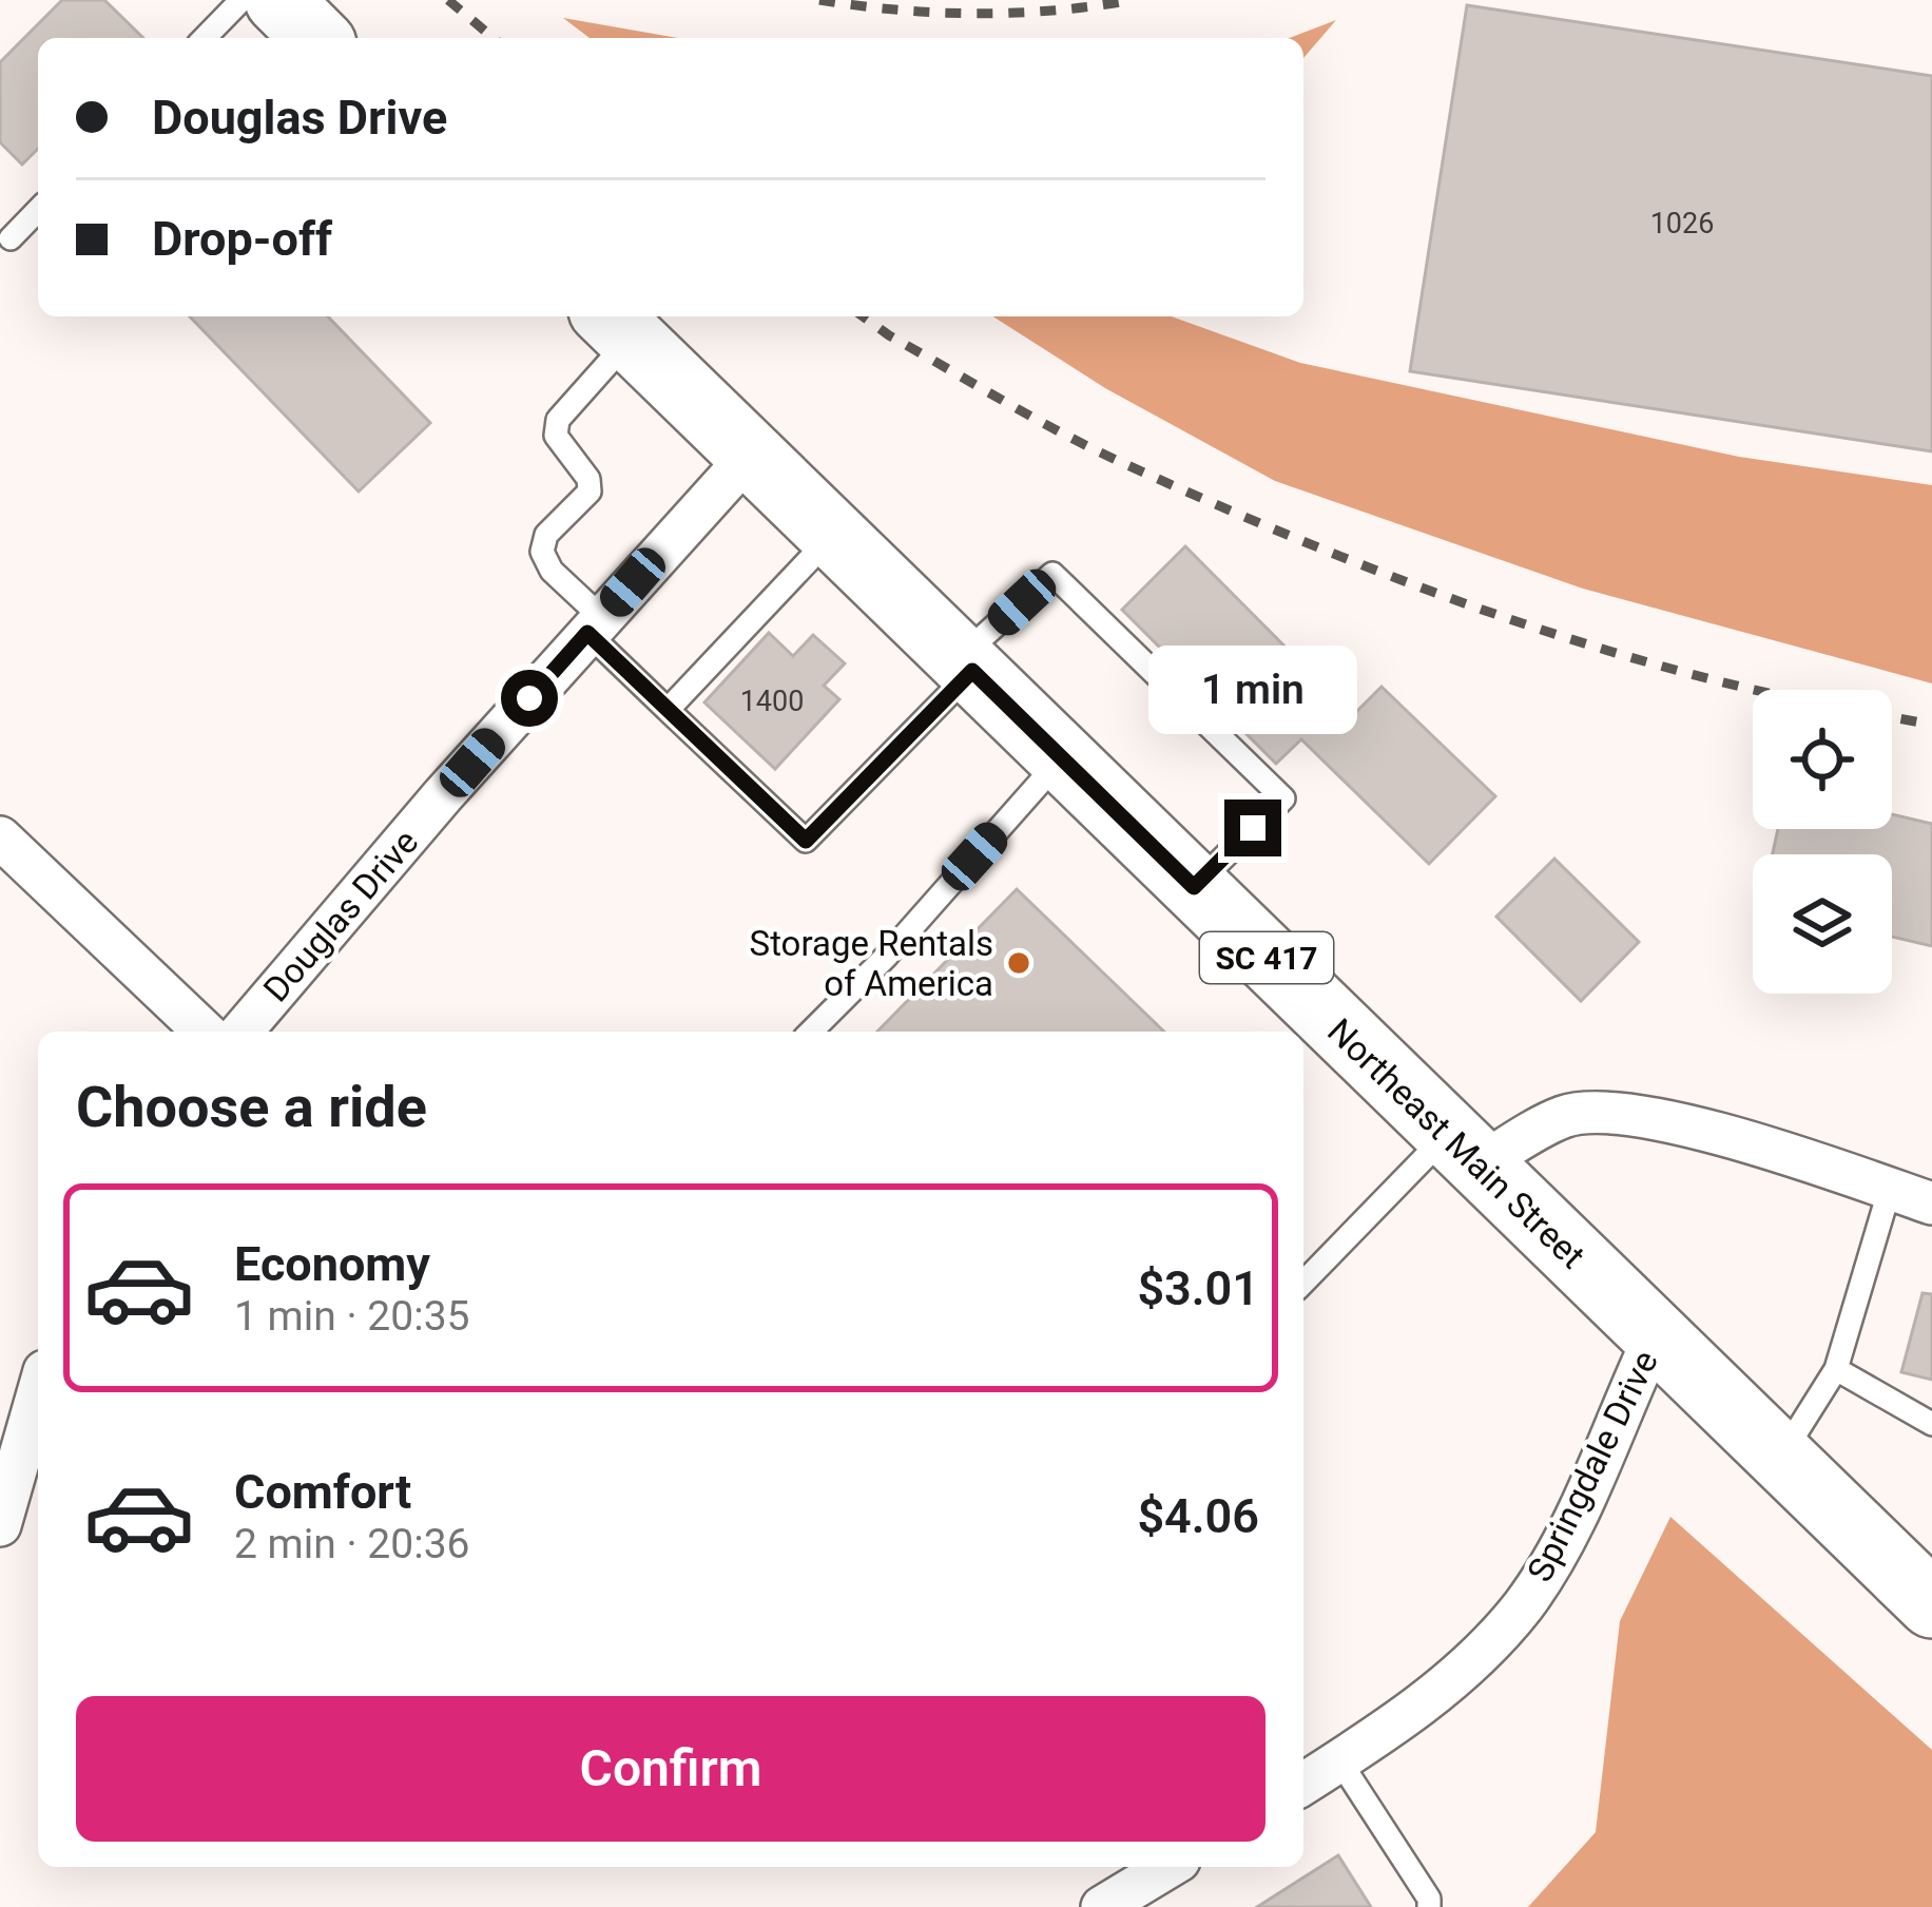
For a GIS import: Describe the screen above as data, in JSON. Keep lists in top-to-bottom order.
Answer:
{
  "streets": {
    "main road": ["SC 417", "Northeast Main Street"],
    "street": ["Douglas Drive", "Springdale Drive"]
  },
  "crossings": [
    ["Douglas Drive", "Northeast Main Street"],
    ["Northeast Main Street", "Springdale Drive"]
  ],
  "places": ["Storage Rentals of America"],
  "house_numbers": ["1026", "1400"],
  "page": {
    "banner": ["Douglas Drive", "Drop-off"],
    "bubble": "1 min",
    "heading": "Choose a ride",
    "list": [
      {
        "name": "Economy",
        "note": "1 min · 20:35",
        "value": "$3.01"
      },
      {
        "name": "Comfort",
        "note": "2 min · 20:36",
        "value": "$4.06"
      }
    ],
    "buttons": "Confirm"
  }
}
